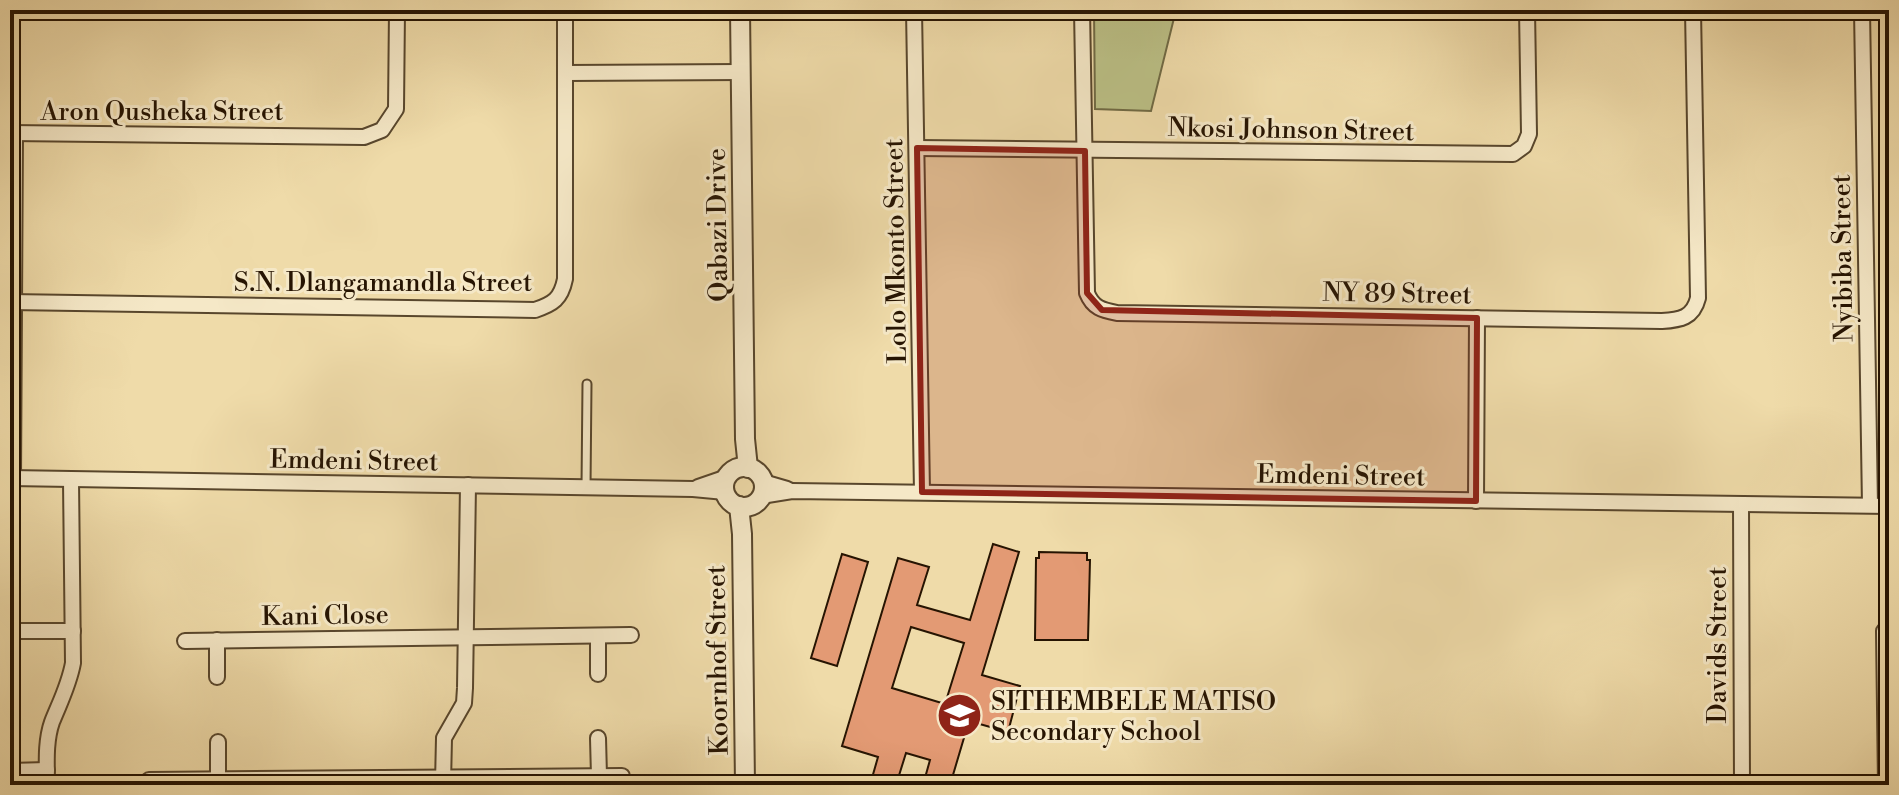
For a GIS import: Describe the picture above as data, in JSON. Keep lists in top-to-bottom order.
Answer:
{
  "streets": {
    "street": [
      "Aron Qusheka Street",
      "Nkosi Johnson Street",
      "Qabazi Drive",
      "Lolo Mkonto Street",
      "Nyibiba Street",
      "S.N. Dlangamandla Street",
      "NY 89 Street",
      "Emdeni Street",
      "Kani Close",
      "Davids Street",
      "Koornhof Street"
    ]
  },
  "crossings": [
    ["Aron Qusheka Street", "S.N. Dlangamandla Street"],
    ["Aron Qusheka Street", "Emdeni Street"],
    ["Nkosi Johnson Street", "Lolo Mkonto Street"],
    ["Nkosi Johnson Street", "NY 89 Street"],
    ["Qabazi Drive", "Emdeni Street"],
    ["Lolo Mkonto Street", "Emdeni Street"],
    ["Nyibiba Street", "Emdeni Street"],
    ["Emdeni Street", "Davids Street"],
    ["Emdeni Street", "Koornhof Street"]
  ],
  "places": {
    "school or university": ["SITHEMBELE MATISO Secondary School"]
  }
}
